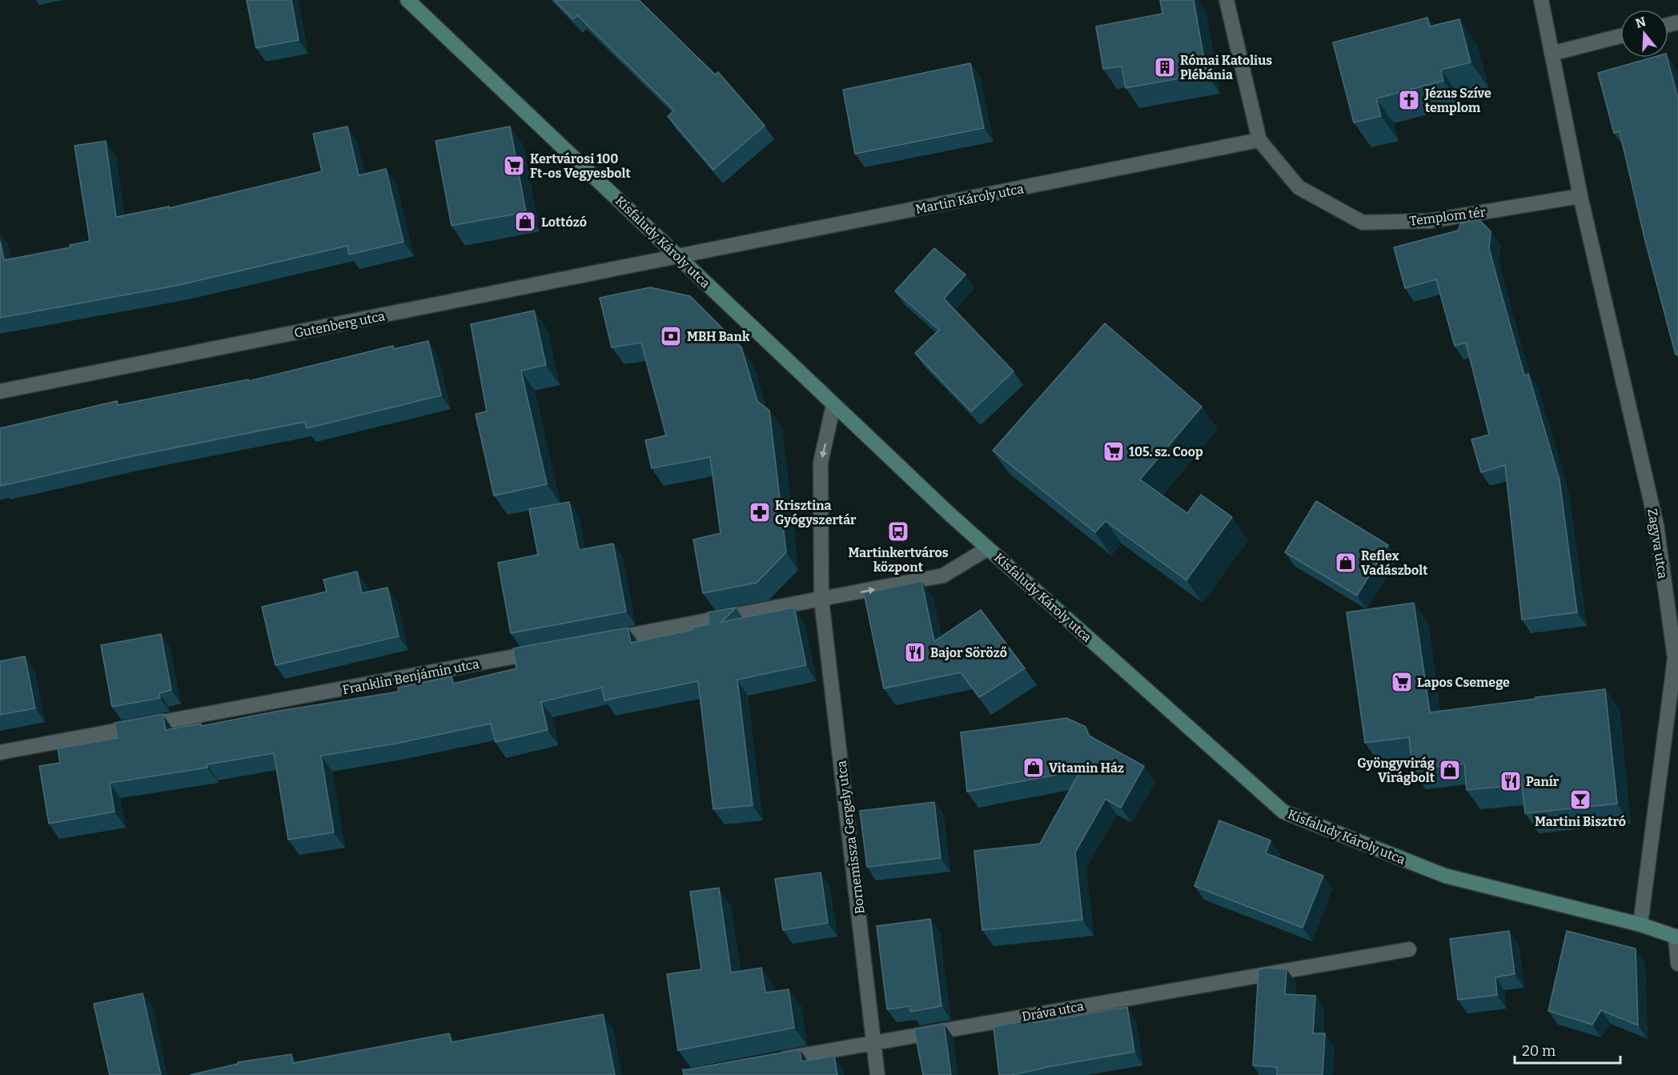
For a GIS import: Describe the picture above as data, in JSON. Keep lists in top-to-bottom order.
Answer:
{
  "streets": {
    "main road": ["Kisfaludy Károly utca"],
    "street": [
      "Martin Károly utca",
      "Templom tér",
      "Gutenberg utca",
      "Zagyva utca",
      "Franklin Benjámin utca",
      "Bornemissza Gergely utca",
      "Dráva utca"
    ]
  },
  "crossings": [
    ["Martin Károly utca", "Templom tér"],
    ["Martin Károly utca", "Kisfaludy Károly utca"],
    ["Martin Károly utca", "Gutenberg utca"],
    ["Templom tér", "Zagyva utca"],
    ["Kisfaludy Károly utca", "Gutenberg utca"],
    ["Kisfaludy Károly utca", "Zagyva utca"],
    ["Kisfaludy Károly utca", "Bornemissza Gergely utca"],
    ["Bornemissza Gergely utca", "Dráva utca"]
  ],
  "places": {
    "building": ["Római Katolius Plébánia"],
    "church": ["Jézus Szíve templom"],
    "supermarket": ["Kertvárosi 100 Ft-os Vegyesbolt", "105. sz. Coop", "Lapos Csemege"],
    "shop": [
      "Lottózó",
      "Reflex Vadászbolt",
      "Vitamin Ház",
      "Gyöngyvirág Virágbolt"
    ],
    "bank": ["MBH Bank"],
    "pharmacy": ["Krisztina Gyógyszertár"],
    "bus stop": ["Martinkertváros központ"],
    "restaurant": ["Bajor Söröző", "Panír"],
    "bar": ["Martini Bisztró"]
  },
  "scale_bar": "20 m",
  "north": "top"
}
